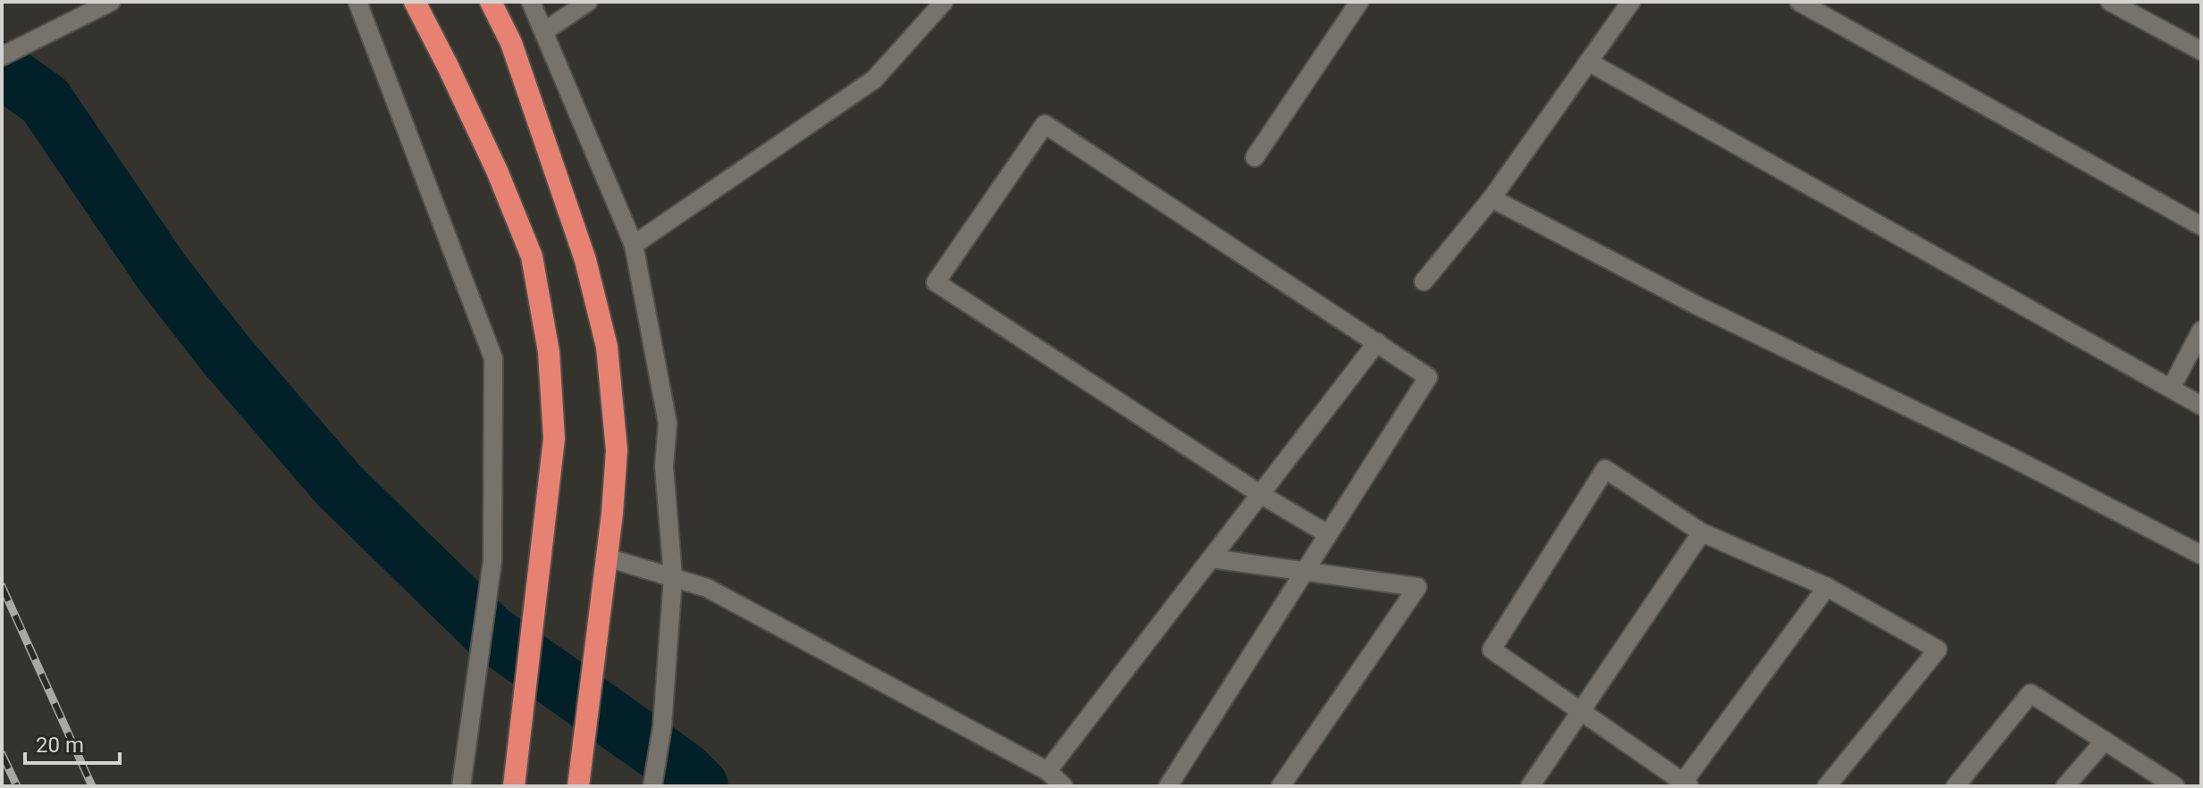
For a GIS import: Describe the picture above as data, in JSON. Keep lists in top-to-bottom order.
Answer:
{
  "scale_bar": "20 m"
}
